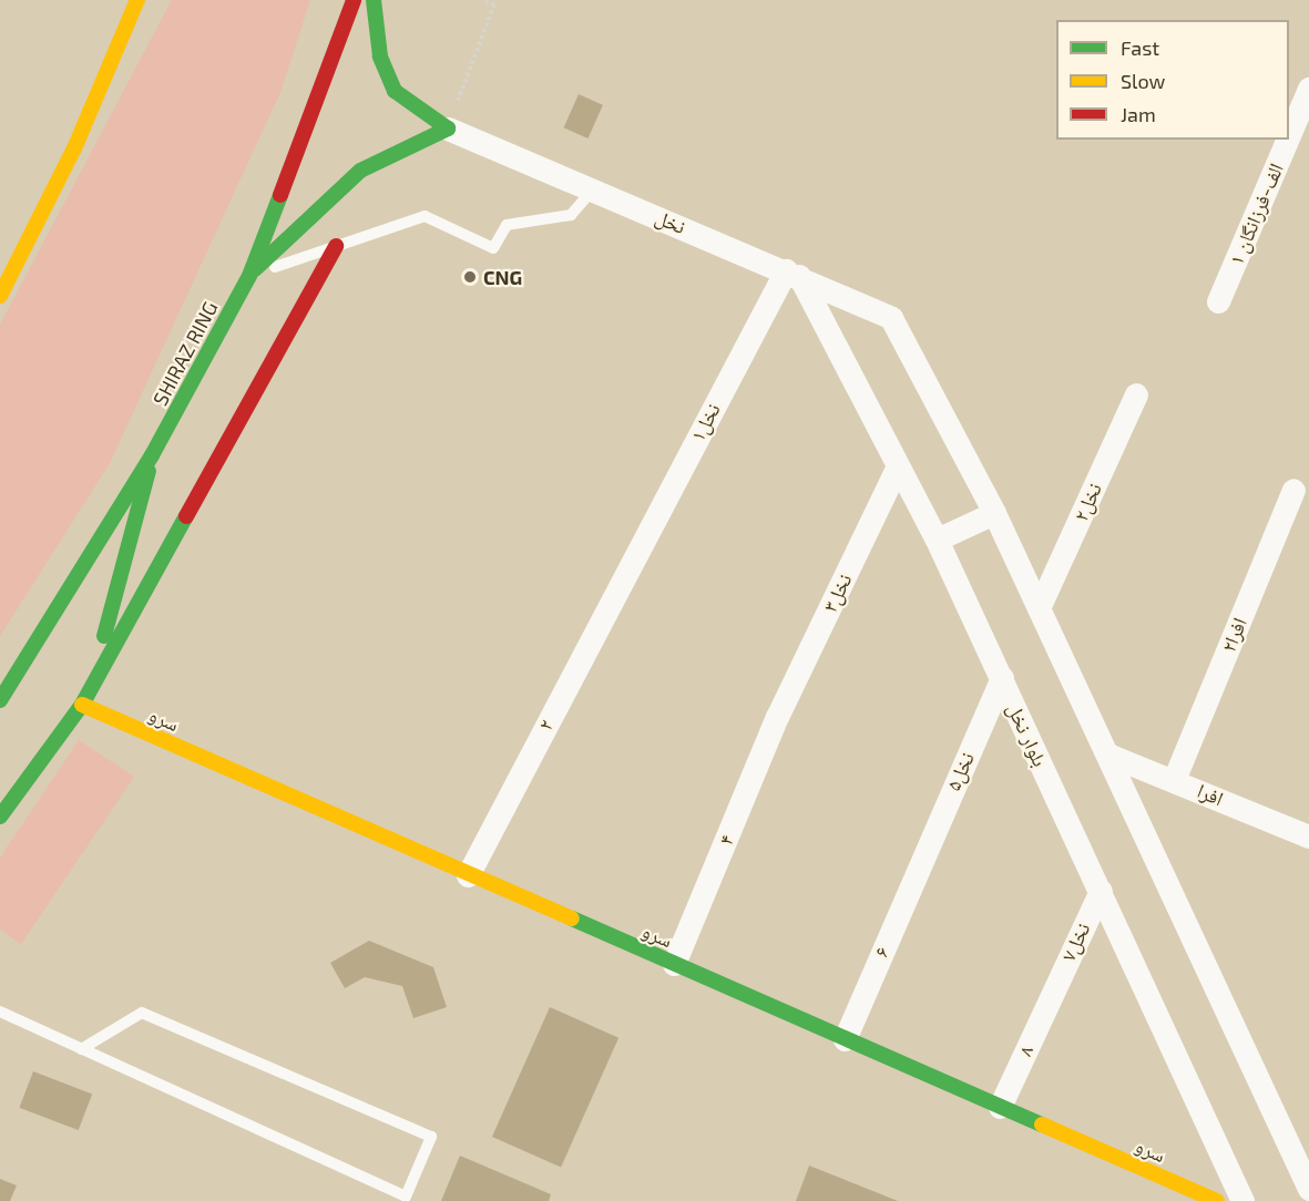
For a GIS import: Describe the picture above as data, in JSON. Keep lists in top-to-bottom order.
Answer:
{
  "streets": {
    "main road": ["SHIRAZ RING", "سرو"],
    "street": [
      "۱ الف-فرزانگان",
      "نخل",
      "نخل۱",
      "نخل۲",
      "نخل۳",
      "۲افرا",
      "۲",
      "بلوار نخل",
      "نخل۵",
      "افرا",
      "۴",
      "نخل۷",
      "۶",
      "۸"
    ]
  },
  "crossings": [
    ["نخل", "نخل۱"],
    ["نخل", "بلوار نخل"],
    ["نخل۱", "۲"],
    ["نخل۱", "بلوار نخل"],
    ["نخل۳", "بلوار نخل"],
    ["نخل۳", "۴"],
    ["۲افرا", "افرا"],
    ["سرو", "۲"],
    ["سرو", "۴"],
    ["سرو", "۶"],
    ["سرو", "۸"],
    ["بلوار نخل", "نخل۵"],
    ["بلوار نخل", "نخل۷"],
    ["نخل۵", "۶"],
    ["نخل۷", "۸"]
  ],
  "places": ["CNG"],
  "legend": ["Fast", "Slow", "Jam"]
}
